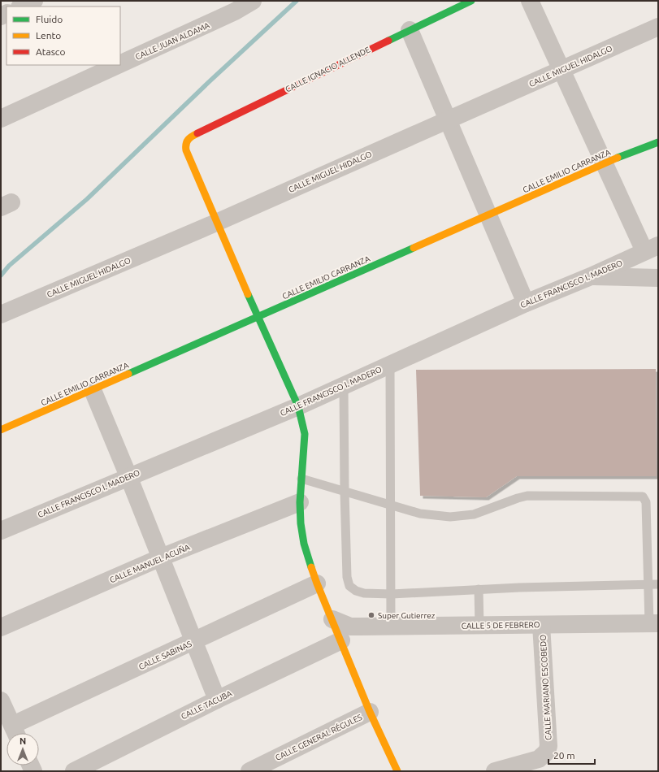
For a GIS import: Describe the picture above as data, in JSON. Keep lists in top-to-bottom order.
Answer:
{
  "streets": {
    "street": [
      "CALLE JUAN ALDAMA",
      "CALLE MIGUEL HIDALGO",
      "CALLE IGNACIO ALLENDE",
      "CALLE EMILIO CARRANZA",
      "CALLE FRANCISCO I. MADERO",
      "CALLE MANUEL ACUÑA",
      "CALLE 5 DE FEBRERO",
      "CALLE SABINAS",
      "CALLE MARIANO ESCOBEDO",
      "CALLE TACUBA",
      "CALLE GENERAL RÉGULES"
    ]
  },
  "crossings": [
    ["CALLE MIGUEL HIDALGO", "CALLE IGNACIO ALLENDE"],
    ["CALLE 5 DE FEBRERO", "CALLE MARIANO ESCOBEDO"],
    ["CALLE 5 DE FEBRERO", "CALLE TACUBA"]
  ],
  "places": ["Super Gutierrez"],
  "legend": ["Fluido", "Lento", "Atasco"],
  "scale_bar": "20 m",
  "north": "top"
}
